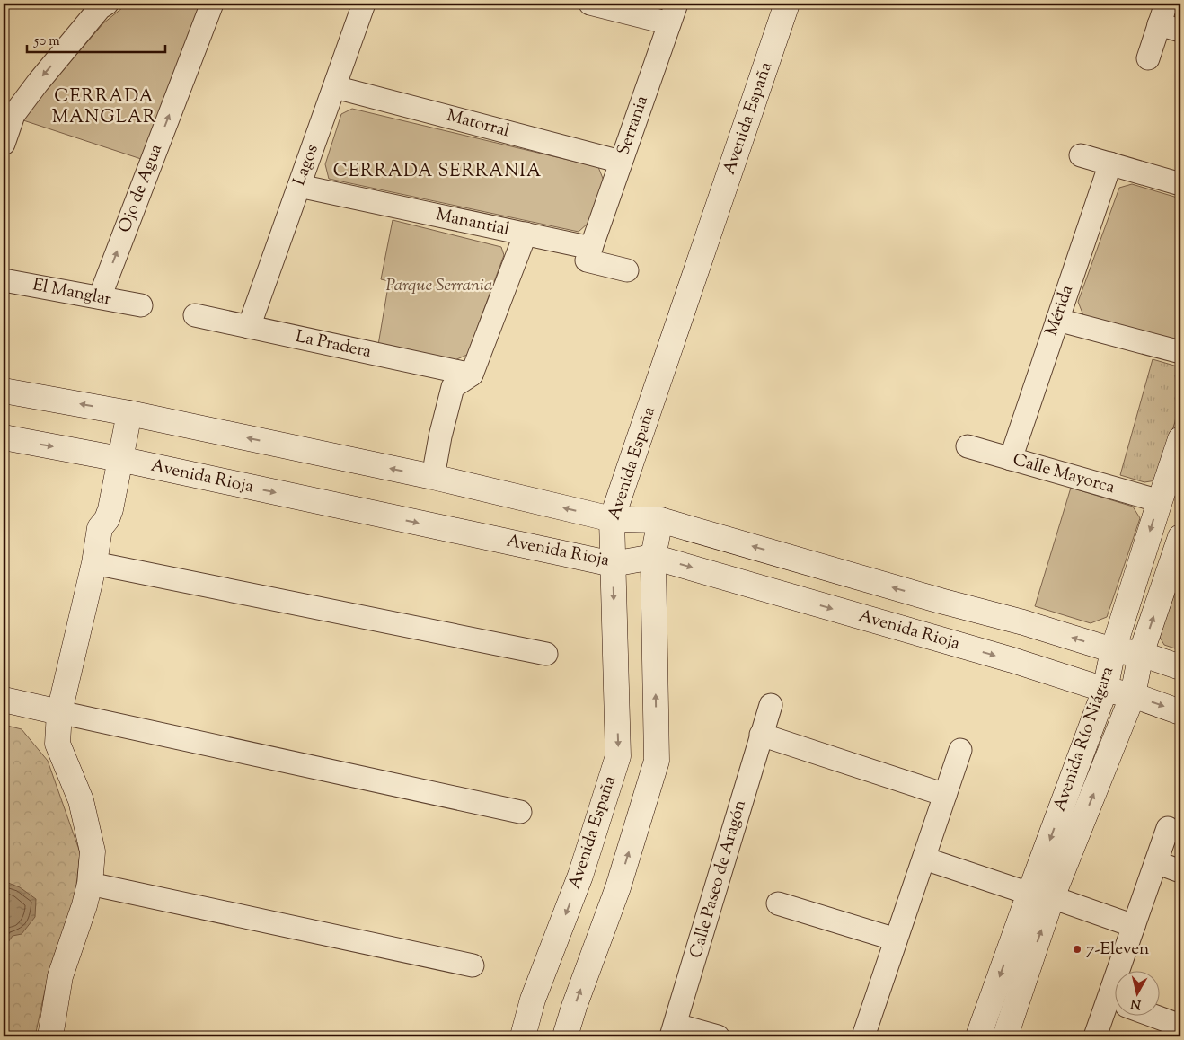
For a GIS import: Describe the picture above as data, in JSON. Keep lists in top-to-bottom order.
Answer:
{
  "streets": {
    "main road": ["Avenida España", "Avenida Rioja", "Avenida Río Niágara"],
    "street": [
      "Matorral",
      "Serrania",
      "Lagos",
      "Ojo de Agua",
      "Manantial",
      "El Manglar",
      "Mérida",
      "La Pradera",
      "Calle Mayorca",
      "Calle Paseo de Aragón"
    ]
  },
  "crossings": [
    ["Avenida España", "Avenida Rioja"],
    ["Matorral", "Serrania"],
    ["Matorral", "Lagos"],
    ["Serrania", "Manantial"],
    ["Lagos", "Manantial"],
    ["Lagos", "La Pradera"],
    ["Ojo de Agua", "El Manglar"],
    ["Mérida", "Calle Mayorca"],
    ["Calle Mayorca", "Avenida Río Niágara"],
    ["Avenida Rioja", "Avenida Río Niágara"]
  ],
  "districts": ["CERRADA MANGLAR", "CERRADA SERRANIA"],
  "parks": ["Parque Serrania"],
  "places": ["7-Eleven"],
  "scale_bar": "50 m",
  "north": "bottom"
}
